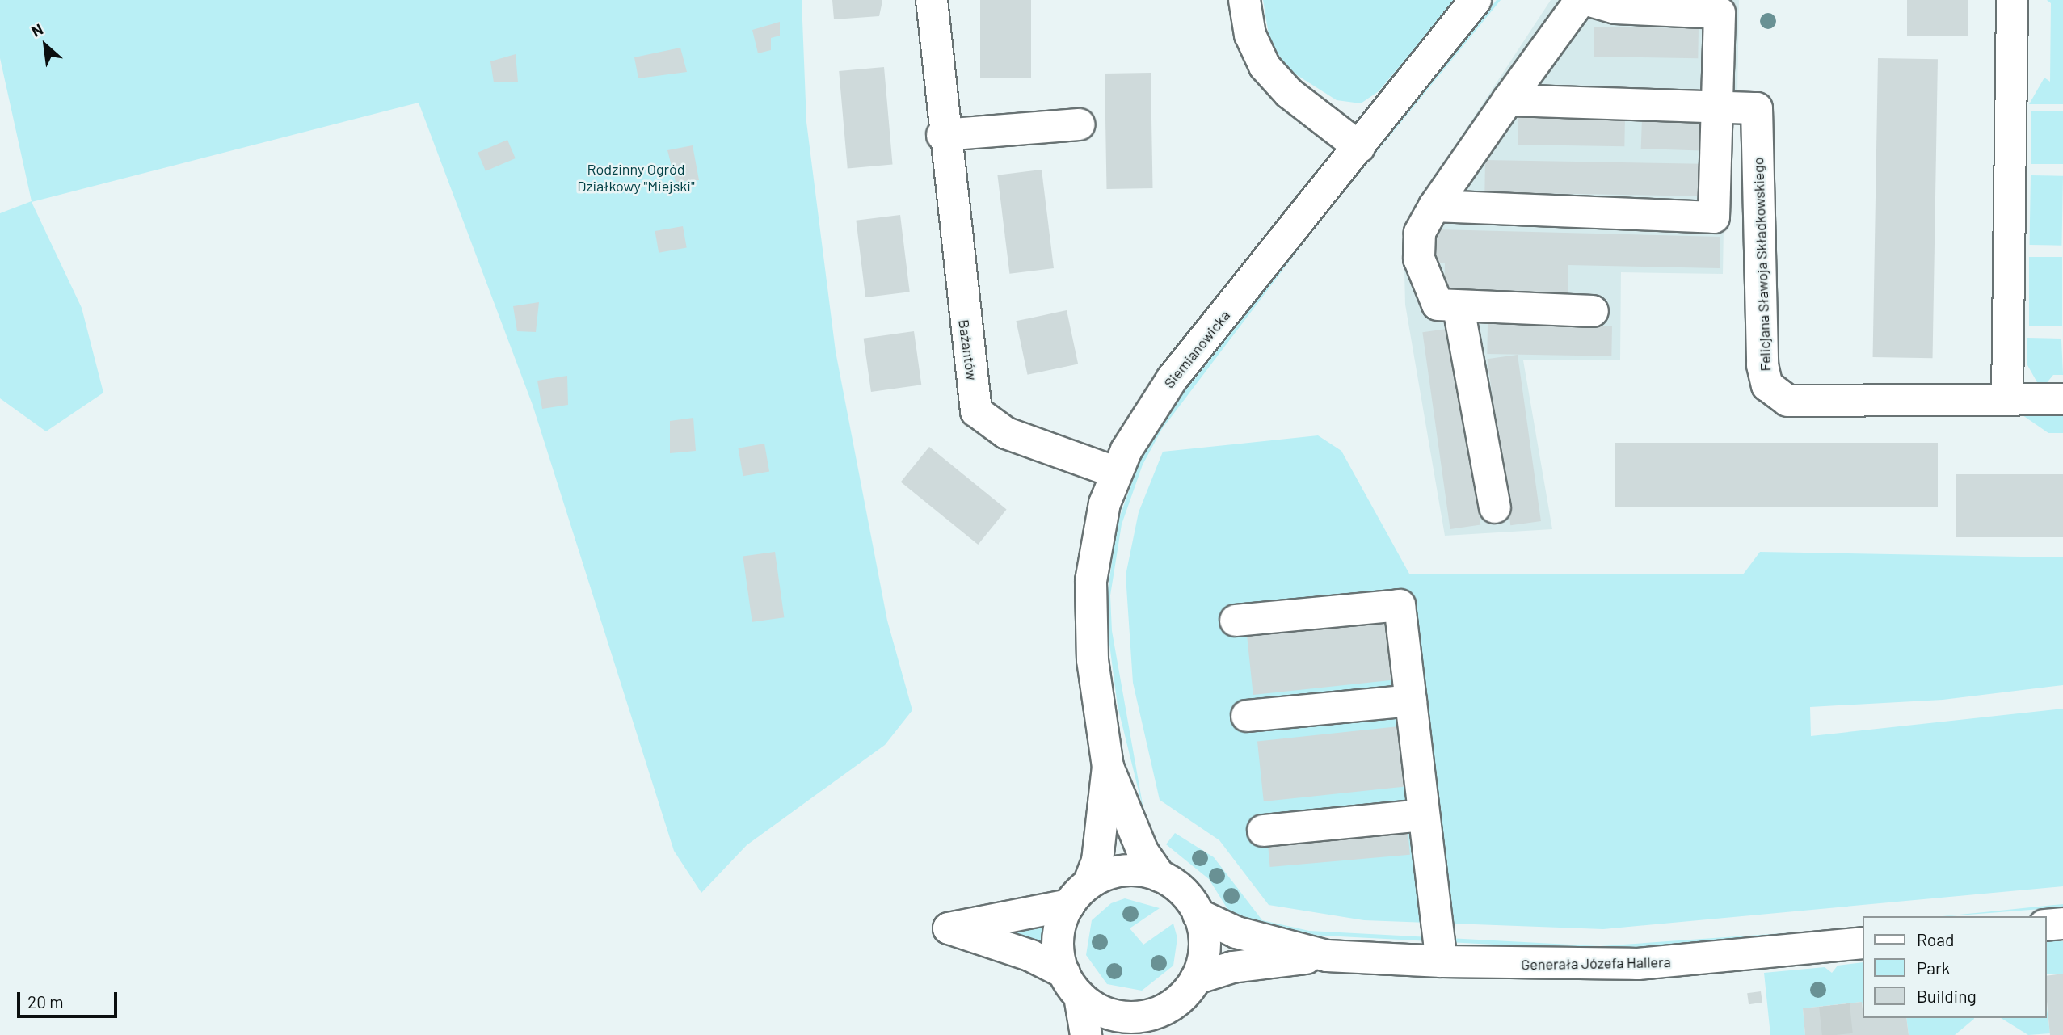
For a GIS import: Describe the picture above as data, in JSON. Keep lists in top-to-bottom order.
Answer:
{
  "streets": {
    "street": [
      "Felicjana Sławoja Składkowskiego",
      "Siemianowicka",
      "Bażantów",
      "Generała Józefa Hallera"
    ]
  },
  "crossings": [
    ["Siemianowicka", "Bażantów"],
    ["Siemianowicka", "Generała Józefa Hallera"]
  ],
  "parks": ["Rodzinny Ogród Działkowy \"Miejski\""],
  "legend": ["Road", "Park", "Building"],
  "scale_bar": "20 m",
  "north": "top left"
}
